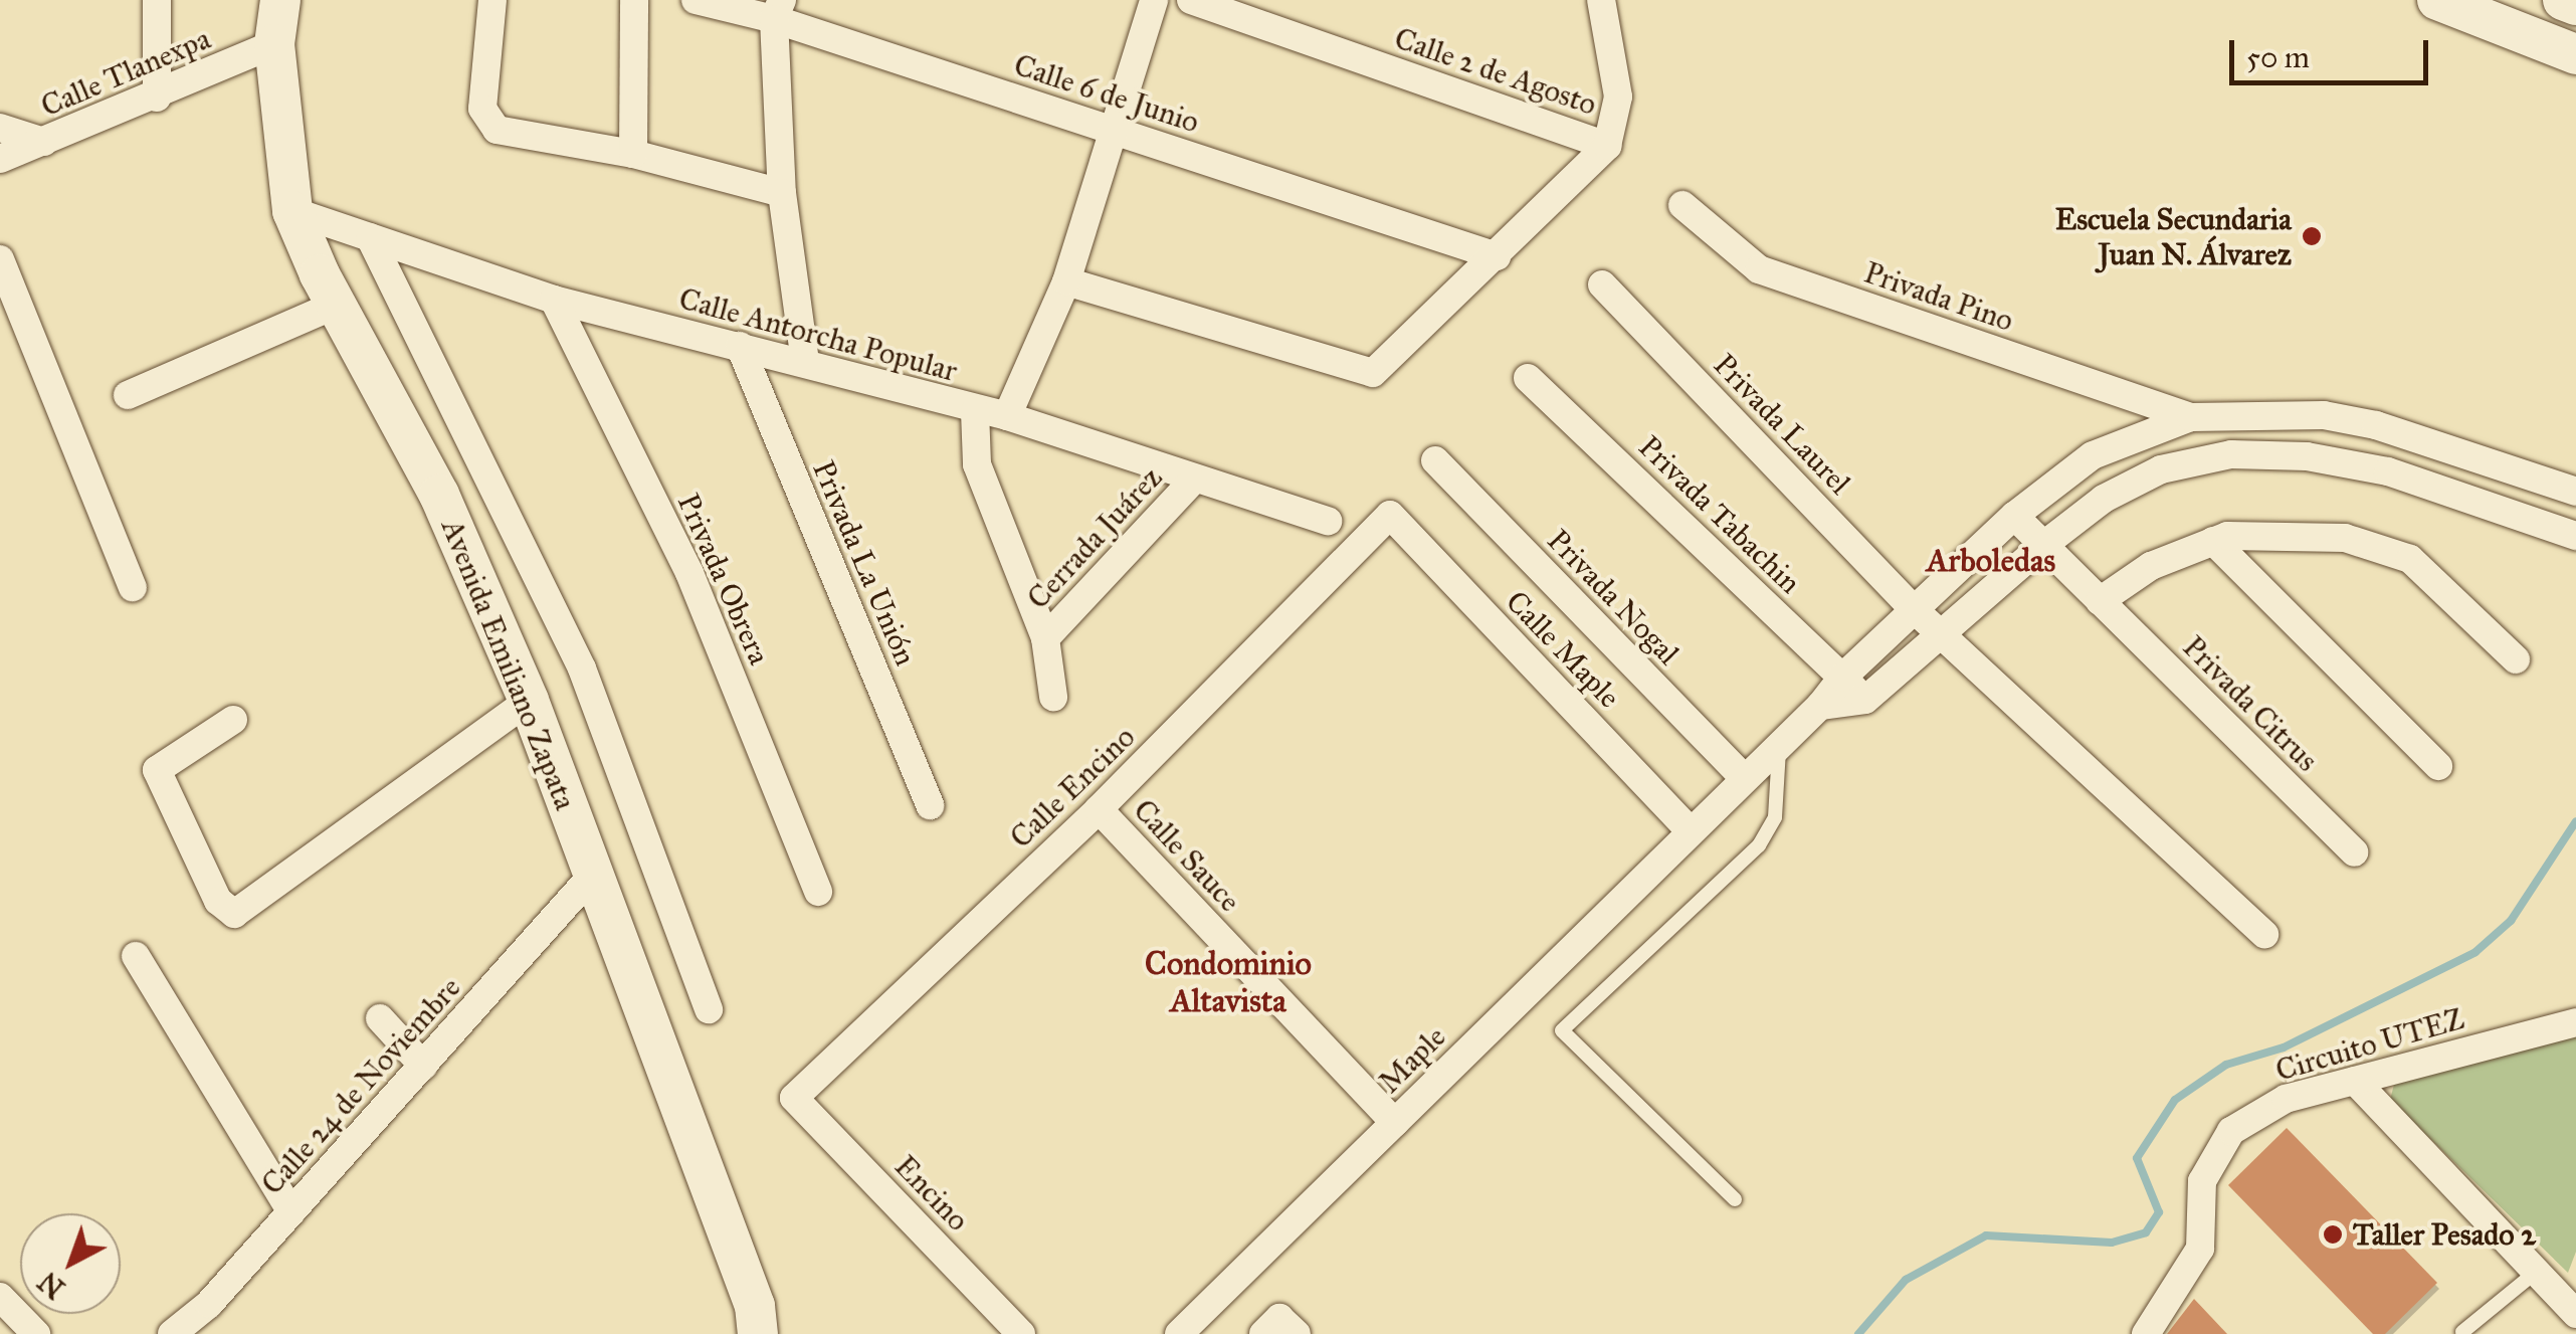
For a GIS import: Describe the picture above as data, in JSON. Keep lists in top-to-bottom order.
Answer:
{
  "streets": {
    "main road": ["Avenida Emiliano Zapata"],
    "street": [
      "Calle 2 de Agosto",
      "Calle Tlanexpa",
      "Calle 6 de Junio",
      "Privada Pino",
      "Calle Antorcha Popular",
      "Privada Laurel",
      "Privada Tabachin",
      "Cerrada Juárez",
      "Privada La Unión",
      "Privada Obrera",
      "Privada Nogal",
      "Calle Maple",
      "Privada Citrus",
      "Calle Encino",
      "Calle Sauce",
      "Circuito UTEZ",
      "Maple",
      "Calle 24 de Noviembre",
      "Encino"
    ]
  },
  "crossings": [
    ["Calle Tlanexpa", "Avenida Emiliano Zapata"],
    ["Privada Pino", "Maple"],
    ["Calle Antorcha Popular", "Cerrada Juárez"],
    ["Calle Antorcha Popular", "Privada La Unión"],
    ["Calle Antorcha Popular", "Privada Obrera"],
    ["Calle Antorcha Popular", "Avenida Emiliano Zapata"],
    ["Privada Laurel", "Maple"],
    ["Privada Tabachin", "Maple"],
    ["Privada Nogal", "Maple"],
    ["Calle Maple", "Calle Encino"],
    ["Calle Maple", "Maple"],
    ["Avenida Emiliano Zapata", "Calle 24 de Noviembre"],
    ["Privada Citrus", "Maple"],
    ["Calle Encino", "Calle Sauce"],
    ["Calle Encino", "Encino"],
    ["Calle Sauce", "Maple"]
  ],
  "districts": ["Arboledas", "Condominio Altavista"],
  "places": ["Escuela Secundaria Juan N. Álvarez", "Taller Pesado 2"],
  "scale_bar": "50 m",
  "north": "bottom left"
}
